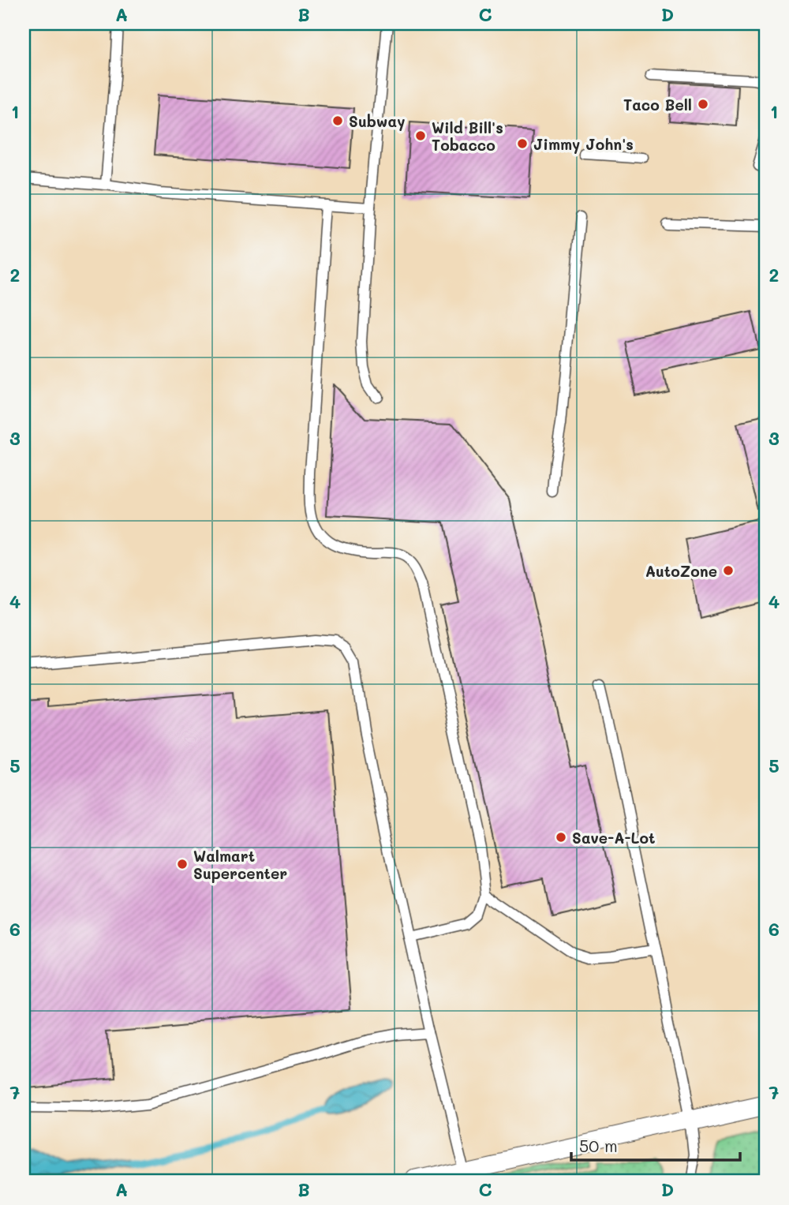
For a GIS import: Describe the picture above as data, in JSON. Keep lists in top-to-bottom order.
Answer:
{
  "places": [
    "Taco Bell",
    "Subway",
    "Wild Bill's Tobacco",
    "Jimmy John's",
    "AutoZone",
    "Save-A-Lot",
    "Walmart Supercenter"
  ],
  "scale_bar": "50 m",
  "grid": {
    "columns": [
      "A",
      "B",
      "C",
      "D"
    ],
    "rows": [
      "1",
      "2",
      "3",
      "4",
      "5",
      "6",
      "7"
    ]
  }
}
